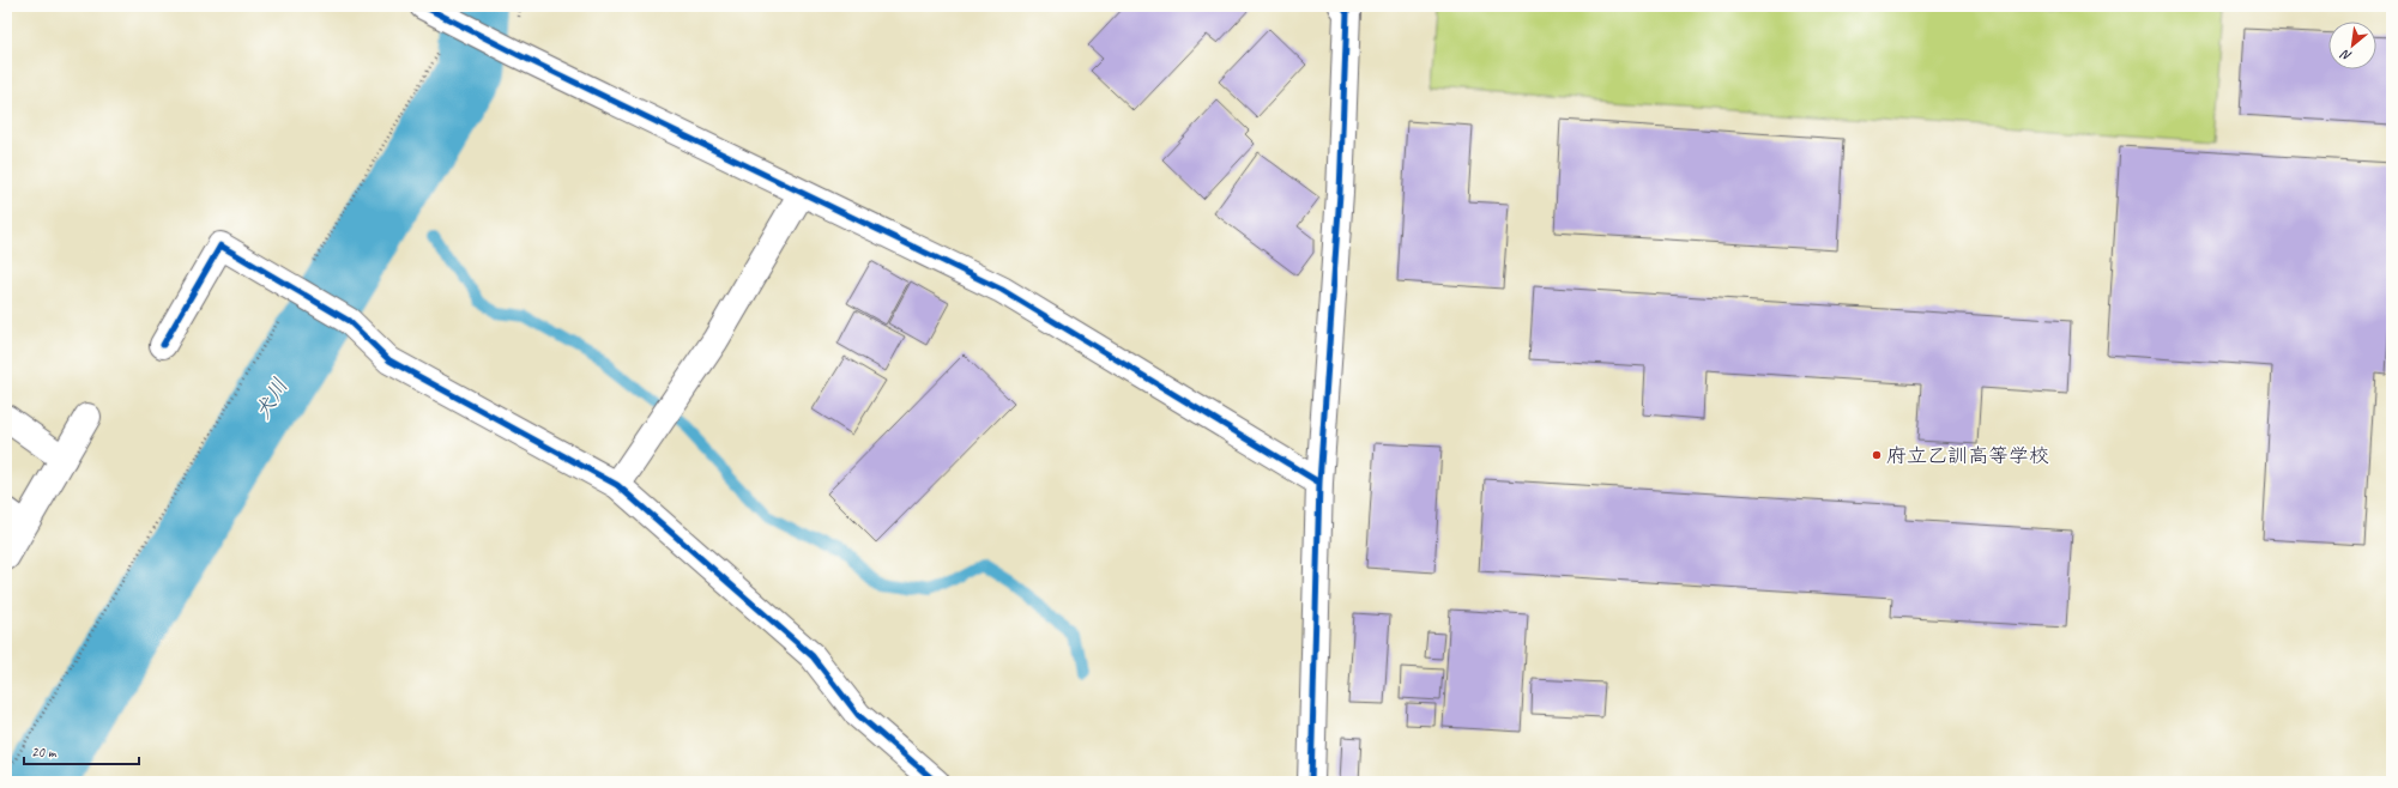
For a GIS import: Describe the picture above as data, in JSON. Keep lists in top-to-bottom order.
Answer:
{
  "water": ["犬川"],
  "places": ["府立乙訓高等学校"],
  "scale_bar": "20 m",
  "north": "bottom left"
}
